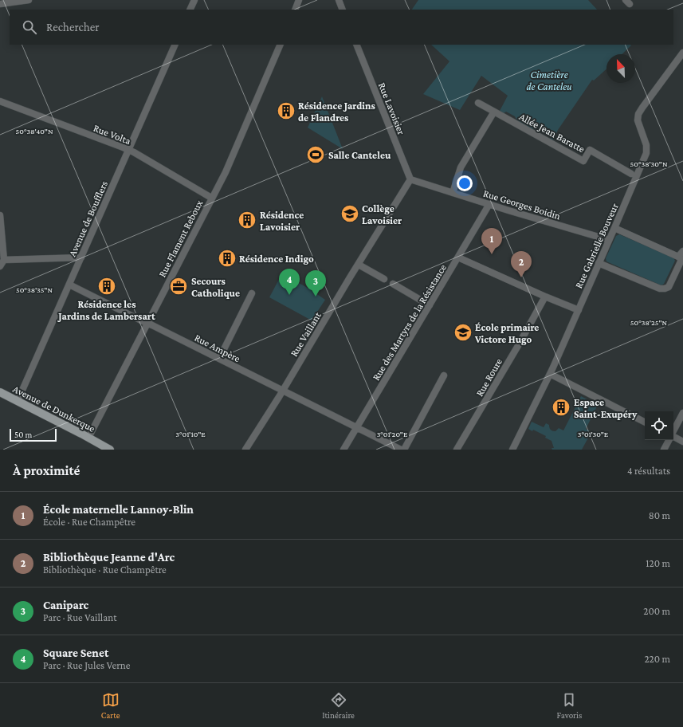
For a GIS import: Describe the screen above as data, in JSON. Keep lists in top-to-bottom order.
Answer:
{
  "streets": {
    "main road": ["Avenue de Dunkerque"],
    "street": [
      "Rue Lavoisier",
      "Allée Jean Baratte",
      "Rue Volta",
      "Rue Georges Boidin",
      "Avenue de Boufflers",
      "Rue Flament Reboux",
      "Rue Gabrielle Bouveur",
      "Rue des Martyrs de la Résistance",
      "Rue Vaillant",
      "Rue Ampère",
      "Rue Roure"
    ]
  },
  "crossings": [
    ["Rue Lavoisier", "Rue Georges Boidin"],
    ["Rue Lavoisier", "Rue Vaillant"],
    ["Rue Volta", "Avenue de Boufflers"],
    ["Rue Volta", "Rue Flament Reboux"],
    ["Rue Georges Boidin", "Rue Gabrielle Bouveur"],
    ["Rue Georges Boidin", "Rue des Martyrs de la Résistance"],
    ["Rue Georges Boidin", "Rue Vaillant"],
    ["Avenue de Boufflers", "Rue Ampère"],
    ["Avenue de Boufflers", "Avenue de Dunkerque"],
    ["Rue Flament Reboux", "Rue Ampère"],
    ["Rue Flament Reboux", "Avenue de Dunkerque"],
    ["Rue des Martyrs de la Résistance", "Rue Ampère"],
    ["Rue Vaillant", "Rue Ampère"]
  ],
  "parks": ["Cimetière de Canteleu"],
  "places": {
    "building": [
      "Résidence Jardins de Flandres",
      "Résidence Lavoisier",
      "Résidence Indigo",
      "Résidence les Jardins de Lambersart",
      "Espace Saint-Exupéry"
    ],
    "sports": ["Salle Canteleu"],
    "school or university": ["Collège Lavoisier", "École primaire Victore Hugo"],
    "office": ["Secours Catholique"]
  },
  "scale_bar": "50 m",
  "north": "top left",
  "page": {
    "search": "Rechercher",
    "pins": [
      "1",
      "2",
      "4",
      "3"
    ],
    "scale": "50 m",
    "heading": ["À proximité", "4 résultats"],
    "list": [
      {
        "mark": "1",
        "name": "École maternelle Lannoy-Blin",
        "note": "École · Rue Champêtre",
        "value": "80 m"
      },
      {
        "mark": "2",
        "name": "Bibliothèque Jeanne d'Arc",
        "note": "Bibliothèque · Rue Champêtre",
        "value": "120 m"
      },
      {
        "mark": "3",
        "name": "Caniparc",
        "note": "Parc · Rue Vaillant",
        "value": "200 m"
      },
      {
        "mark": "4",
        "name": "Square Senet",
        "note": "Parc · Rue Jules Verne",
        "value": "220 m"
      }
    ],
    "nav": ["Carte", "Itinéraire", "Favoris"]
  },
  "coordinates": [
    "50°38'40\"N",
    "50°38'30\"N",
    "50°38'35\"N",
    "50°38'25\"N",
    "3°01'10\"E",
    "3°01'20\"E",
    "3°01'30\"E"
  ]
}
